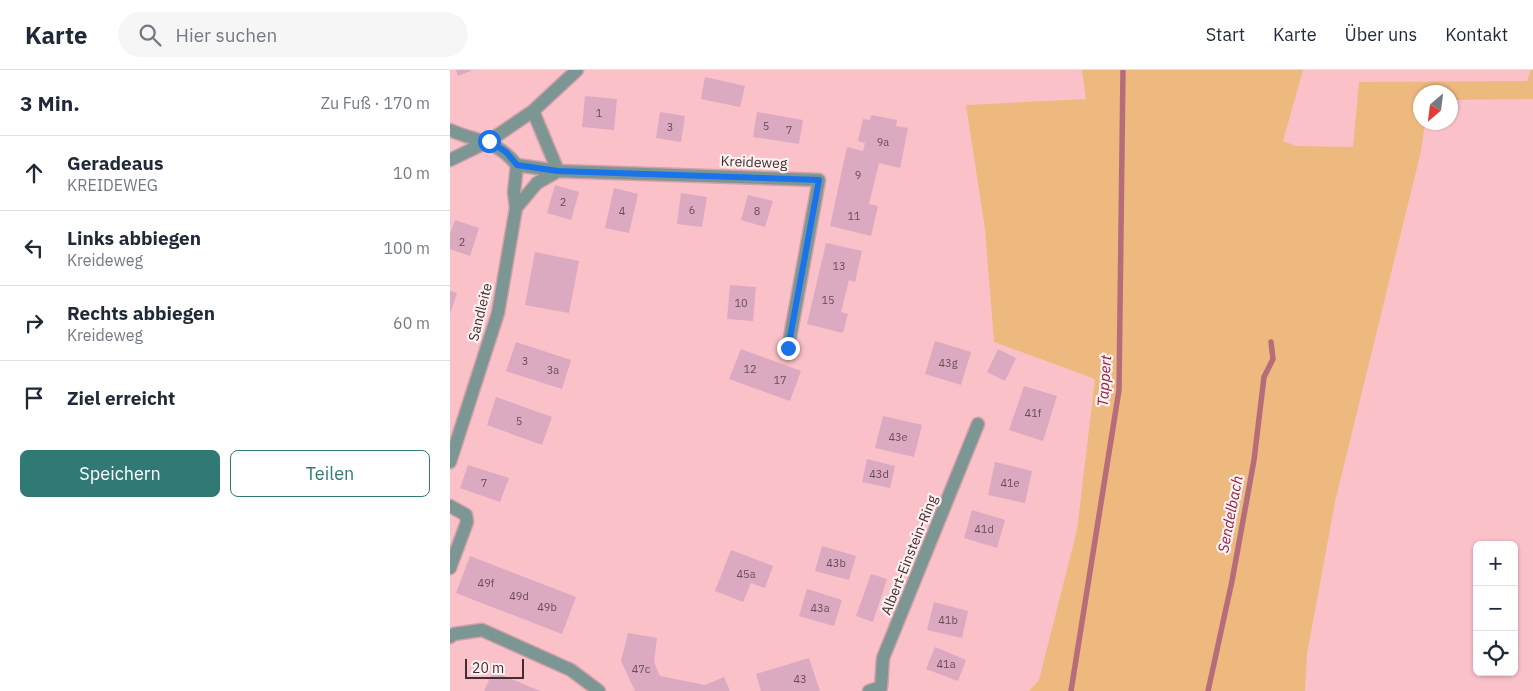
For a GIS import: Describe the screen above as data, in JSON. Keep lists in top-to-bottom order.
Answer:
{
  "streets": {
    "street": ["Kreideweg", "Sandleite", "Albert-Einstein-Ring"]
  },
  "crossings": [
    ["Kreideweg", "Sandleite"]
  ],
  "water": ["Tappert", "Sendelbach"],
  "house_numbers": [
    "1",
    "5",
    "3",
    "7",
    "9a",
    "9",
    "2",
    "6",
    "4",
    "8",
    "11",
    "2",
    "13",
    "15",
    "10",
    "3",
    "43g",
    "12",
    "3a",
    "17",
    "41f",
    "5",
    "43e",
    "43d",
    "7",
    "41e",
    "41d",
    "43b",
    "45a",
    "49f",
    "49d",
    "49b",
    "43a",
    "41b",
    "41a",
    "47c",
    "43"
  ],
  "scale_bar": "20 m",
  "north": "bottom left",
  "page": {
    "header": "Karte",
    "search": "Hier suchen",
    "nav": [
      "Start",
      "Karte",
      "Über uns",
      "Kontakt"
    ],
    "heading": ["3 Min.", "Zu Fuß · 170 m"],
    "list": [
      ["Geradeaus", "KREIDEWEG", "10 m"],
      ["Links abbiegen", "Kreideweg", "100 m"],
      ["Rechts abbiegen", "Kreideweg", "60 m"],
      "Ziel erreicht"
    ],
    "buttons": ["Speichern", "Teilen"],
    "map_buttons": ["+", "−"],
    "scale": "20 m"
  }
}
